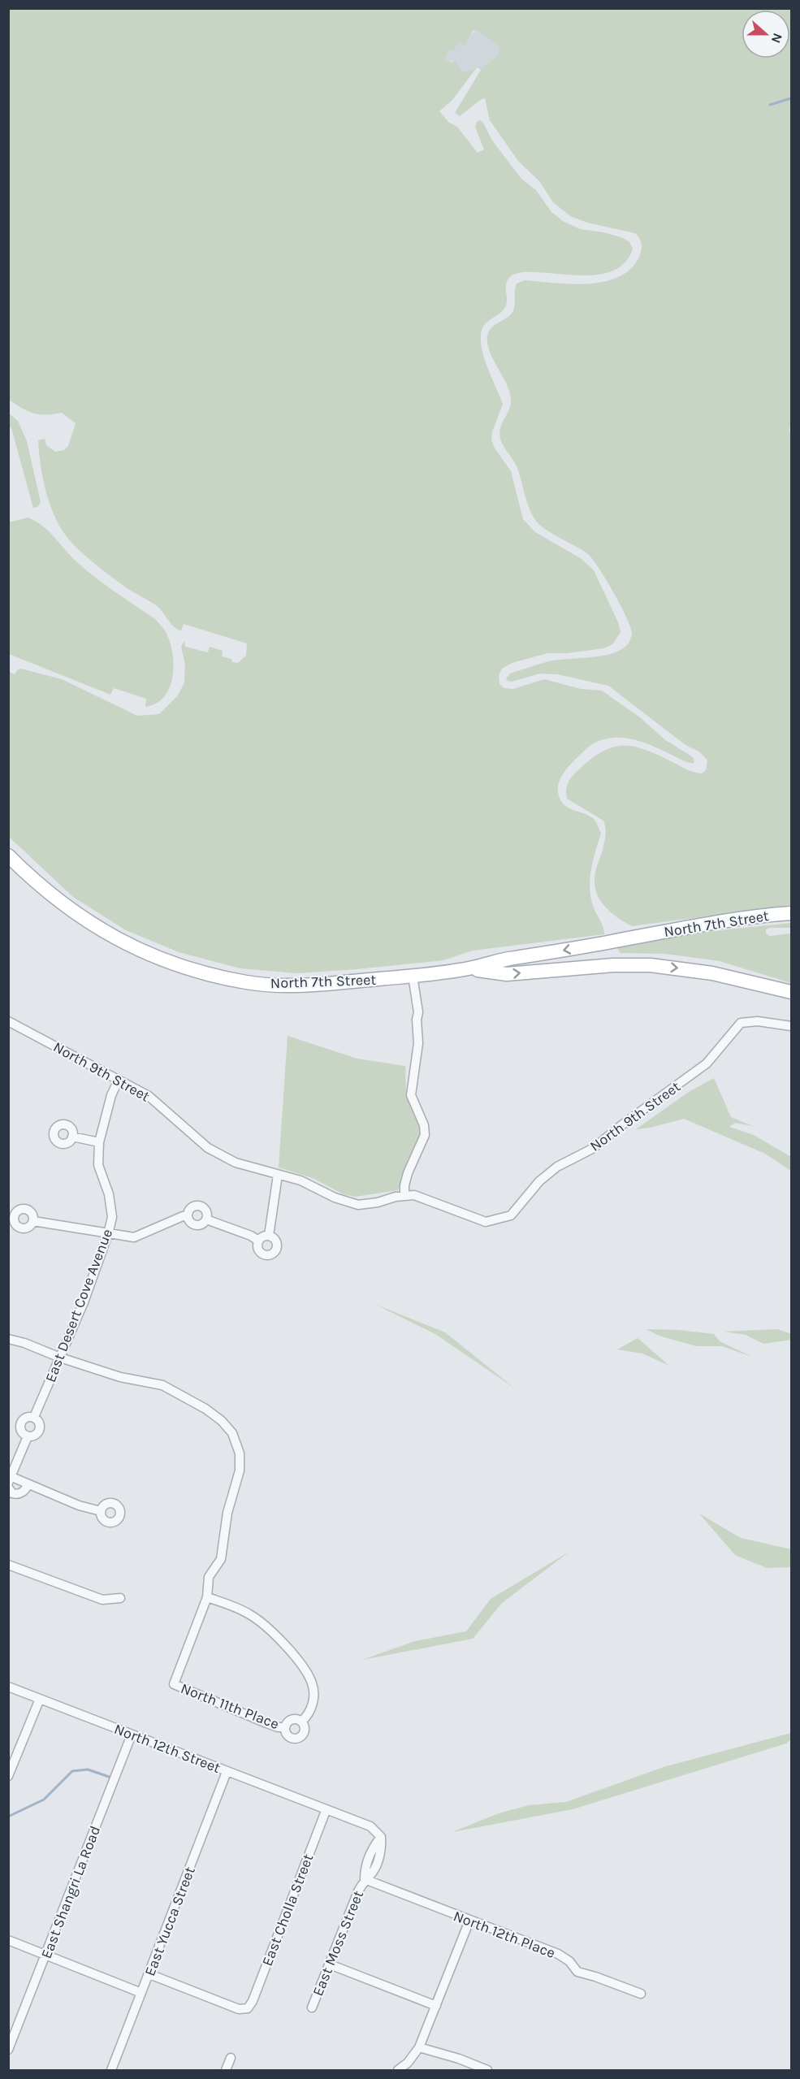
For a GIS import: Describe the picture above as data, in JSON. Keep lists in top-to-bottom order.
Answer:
{
  "streets": {
    "main road": ["North 7th Street"],
    "street": [
      "North 9th Street",
      "East Desert Cove Avenue",
      "North 11th Place",
      "North 12th Street",
      "East Shangri La Road",
      "East Cholla Street",
      "East Yucca Street",
      "North 12th Place",
      "East Moss Street"
    ]
  },
  "crossings": [
    ["North 9th Street", "East Desert Cove Avenue"],
    ["North 12th Street", "East Shangri La Road"],
    ["North 12th Street", "East Cholla Street"],
    ["North 12th Street", "East Yucca Street"],
    ["North 12th Street", "East Moss Street"],
    ["East Cholla Street", "East Yucca Street"],
    ["North 12th Place", "East Moss Street"]
  ],
  "north": "right"
}
